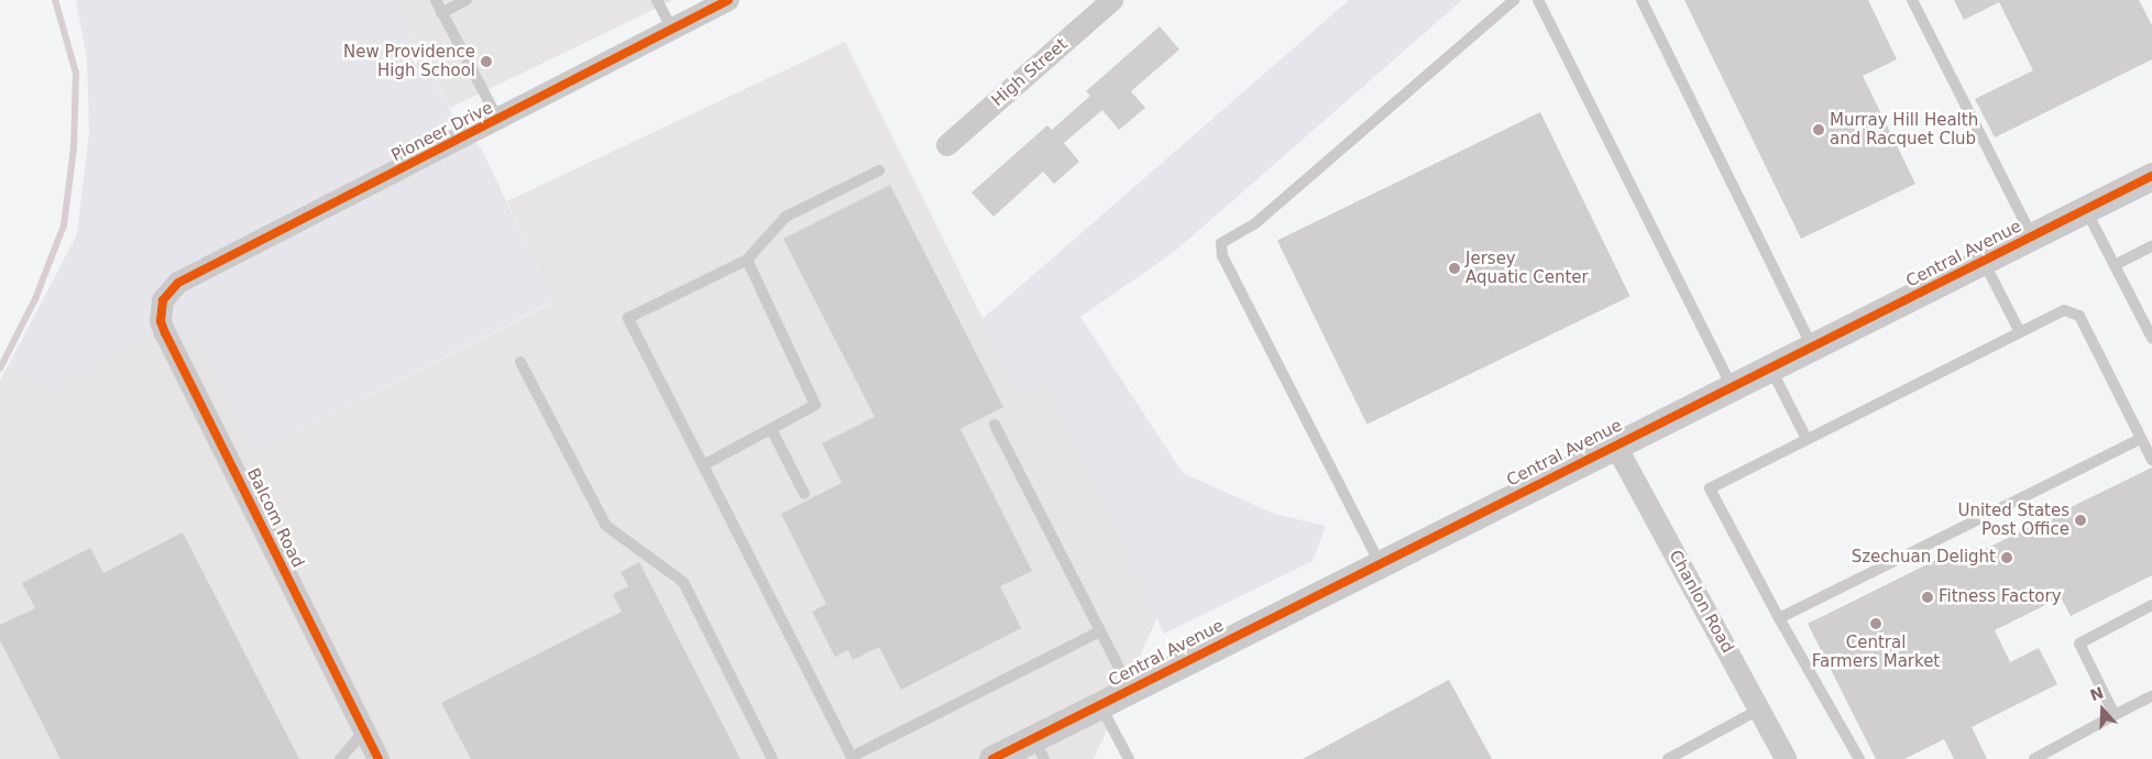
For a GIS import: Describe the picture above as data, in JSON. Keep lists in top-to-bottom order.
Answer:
{
  "streets": {
    "street": [
      "High Street",
      "Pioneer Drive",
      "Central Avenue",
      "Balcom Road",
      "Chanlon Road"
    ]
  },
  "crossings": [
    ["Pioneer Drive", "Balcom Road"],
    ["Central Avenue", "Chanlon Road"]
  ],
  "places": [
    "New Providence High School",
    "Murray Hill Health and Racquet Club",
    "Jersey Aquatic Center",
    "United States Post Office",
    "Szechuan Delight",
    "Fitness Factory",
    "Central Farmers Market"
  ],
  "north": "top"
}
